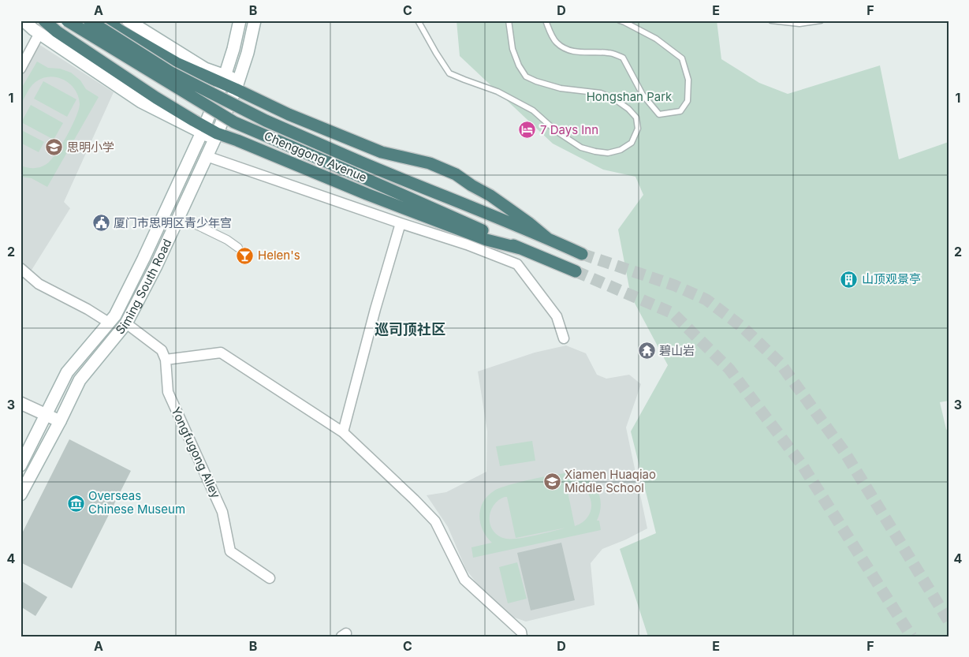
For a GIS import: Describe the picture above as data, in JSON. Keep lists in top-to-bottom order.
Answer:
{
  "streets": {
    "highway": ["Chenggong Avenue"],
    "main road": ["Siming South Road"],
    "street": ["Yongfugong Alley"]
  },
  "districts": ["巡司顶社区"],
  "parks": ["Hongshan Park"],
  "places": {
    "hotel": ["7 Days Inn"],
    "school or university": ["思明小学", "Xiamen Huaqiao Middle School"],
    "public building": ["厦门市思明区青少年宫"],
    "bar": ["Helen's"],
    "building": ["山顶观景亭"],
    "temple": ["碧山岩"],
    "museum": ["Overseas Chinese Museum"]
  },
  "grid": {
    "columns": [
      "A",
      "B",
      "C",
      "D",
      "E",
      "F"
    ],
    "rows": [
      "1",
      "2",
      "3",
      "4"
    ]
  }
}
